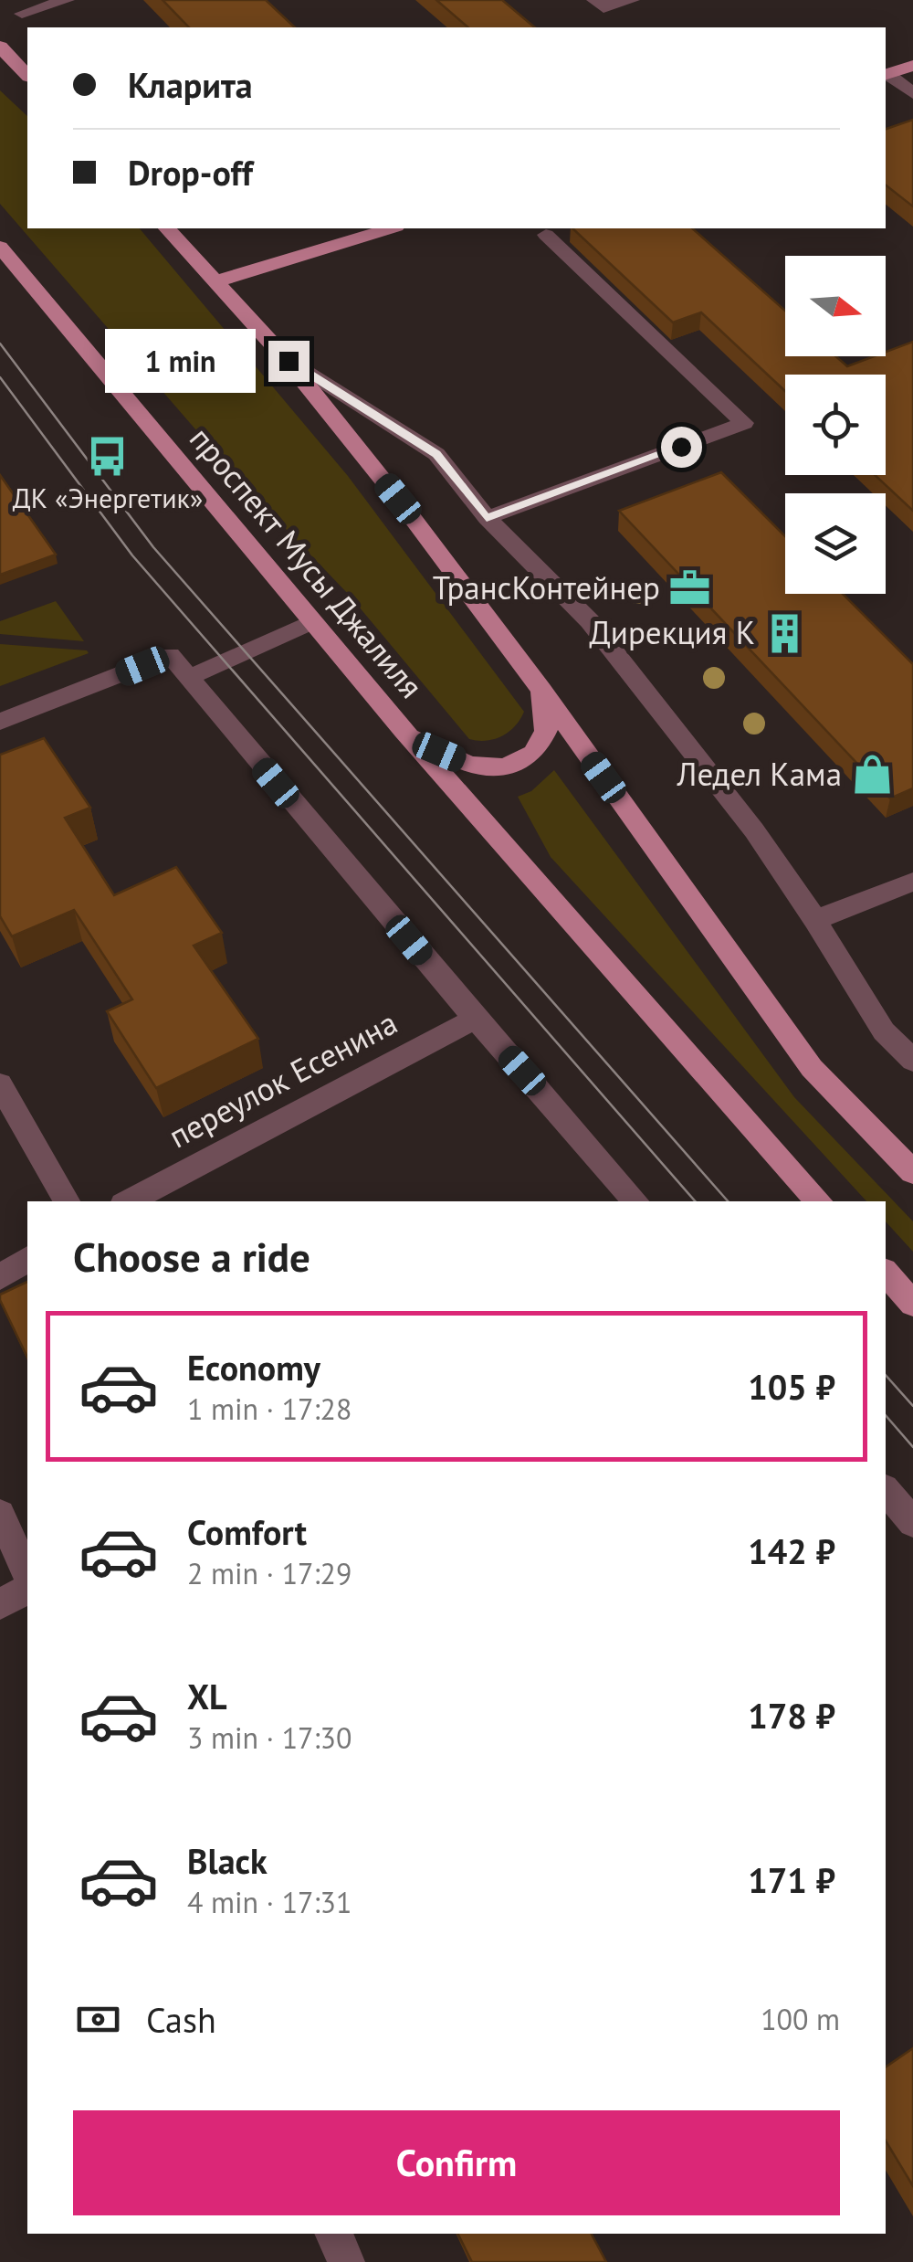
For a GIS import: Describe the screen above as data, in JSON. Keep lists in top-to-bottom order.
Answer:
{
  "streets": {
    "main road": ["проспект Мусы Джалиля"],
    "street": ["переулок Есенина"]
  },
  "places": {
    "bus stop": ["ДК «Энергетик»"],
    "office": ["ТрансКонтейнер"],
    "building": ["Дирекция К"],
    "shop": ["Ледел Кама"]
  },
  "north": "right",
  "page": {
    "banner": ["Кларита", "Drop-off"],
    "bubble": "1 min",
    "heading": "Choose a ride",
    "list": [
      {
        "name": "Economy",
        "note": "1 min · 17:28",
        "value": "105 ₽"
      },
      {
        "name": "Comfort",
        "note": "2 min · 17:29",
        "value": "142 ₽"
      },
      {
        "name": "XL",
        "note": "3 min · 17:30",
        "value": "178 ₽"
      },
      {
        "name": "Black",
        "note": "4 min · 17:31",
        "value": "171 ₽"
      }
    ],
    "pay": ["Cash", "100 m"],
    "buttons": "Confirm"
  }
}
